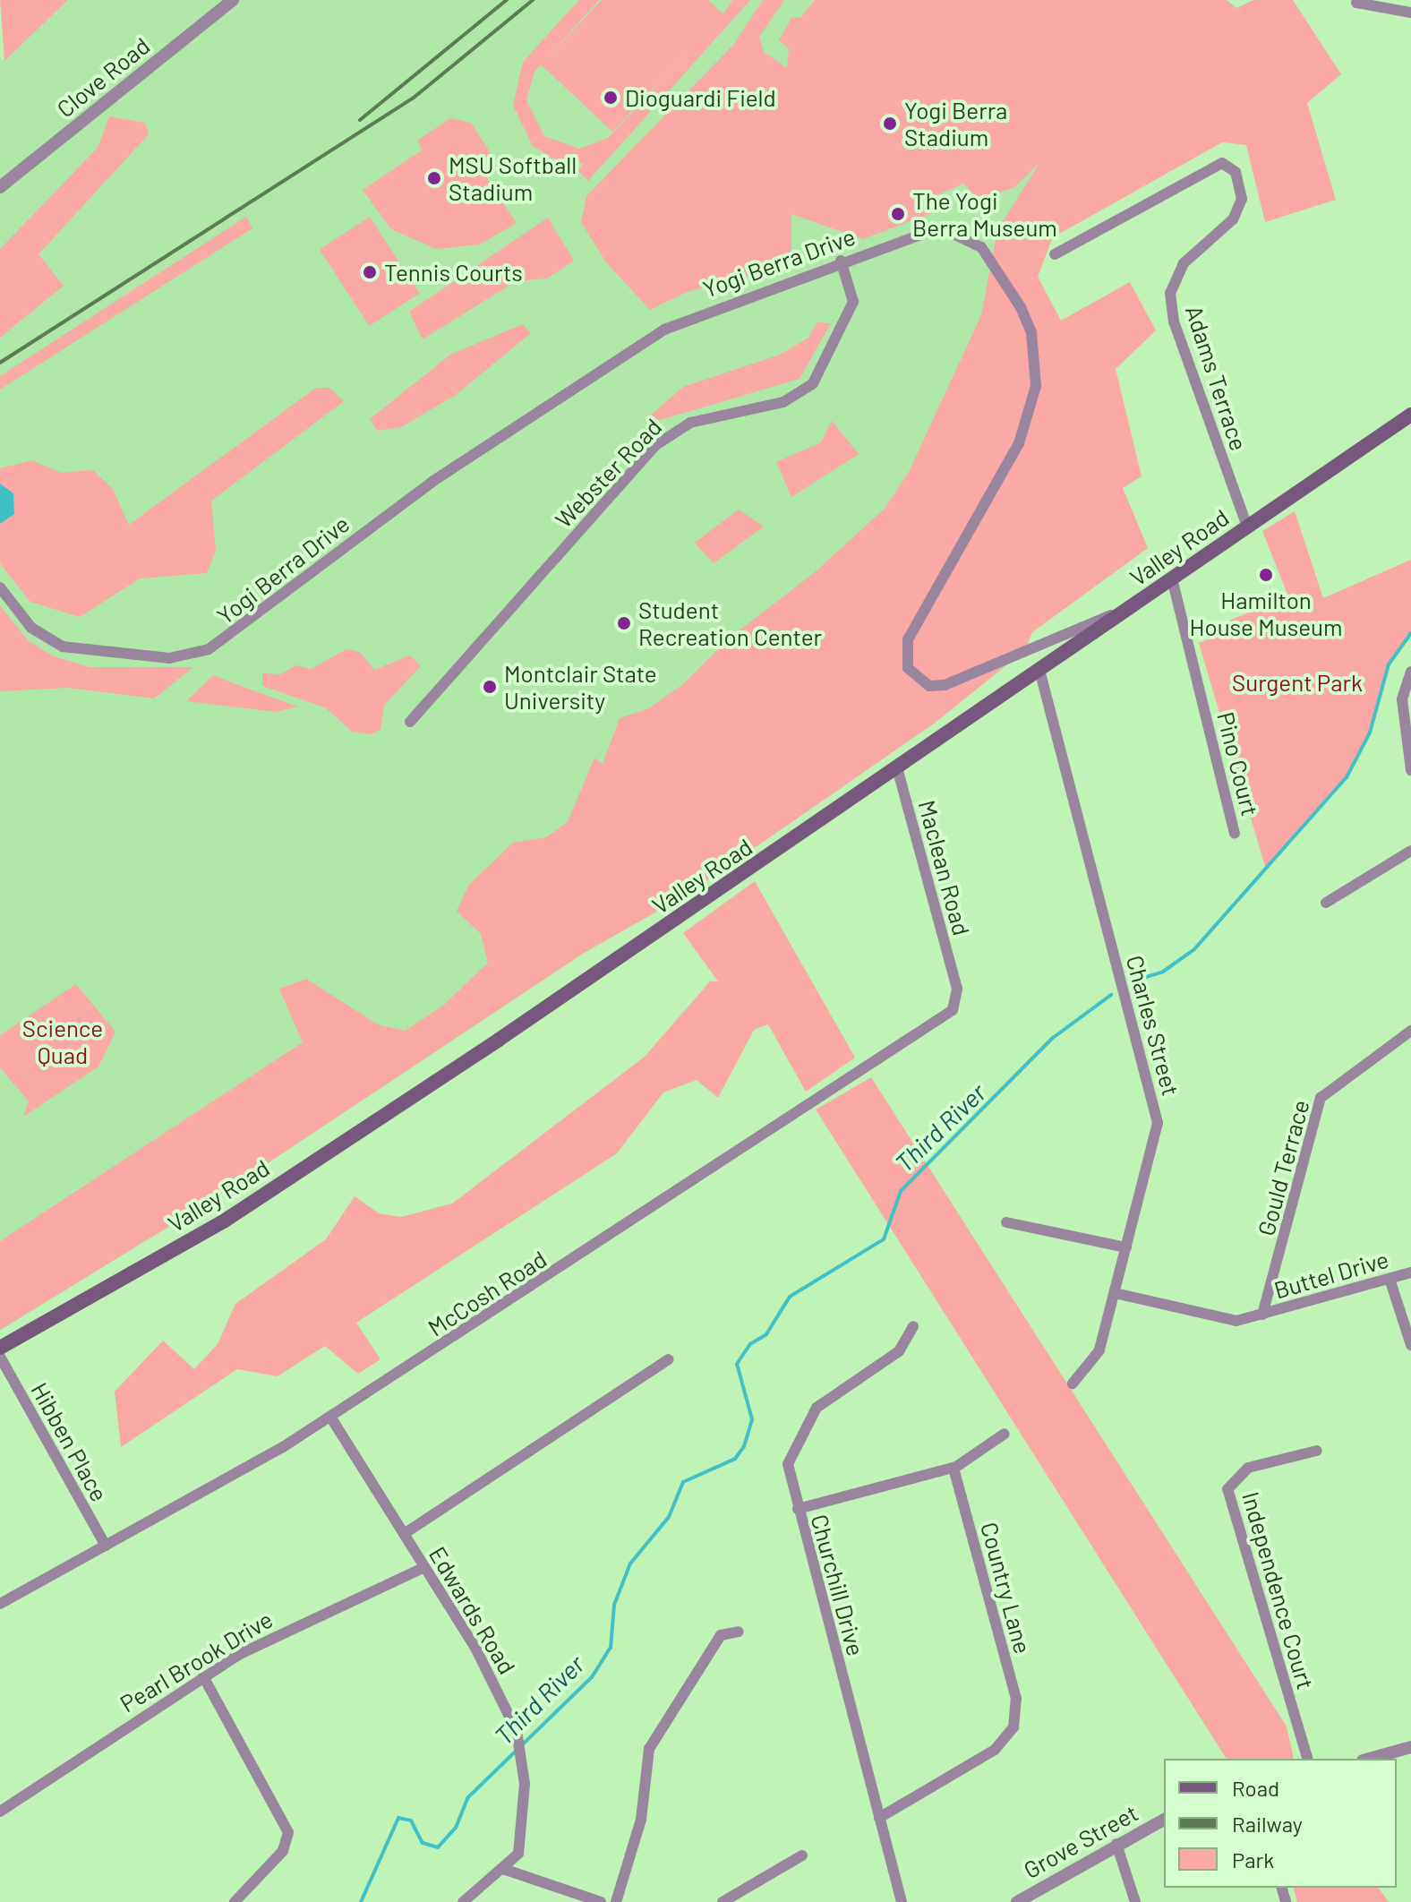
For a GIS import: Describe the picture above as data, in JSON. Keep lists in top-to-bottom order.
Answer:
{
  "streets": {
    "main road": ["Valley Road"],
    "street": [
      "Clove Road",
      "Yogi Berra Drive",
      "Adams Terrace",
      "Webster Road",
      "Pino Court",
      "Maclean Road",
      "Charles Street",
      "Gould Terrace",
      "Buttel Drive",
      "McCosh Road",
      "Hibben Place",
      "Churchill Drive",
      "Country Lane",
      "Independence Court",
      "Edwards Road",
      "Pearl Brook Drive",
      "Grove Street"
    ]
  },
  "crossings": [
    ["Yogi Berra Drive", "Webster Road"],
    ["Yogi Berra Drive", "Valley Road"],
    ["Adams Terrace", "Valley Road"],
    ["Valley Road", "Pino Court"],
    ["Valley Road", "Maclean Road"],
    ["Valley Road", "Charles Street"],
    ["Maclean Road", "McCosh Road"],
    ["Charles Street", "Buttel Drive"],
    ["Gould Terrace", "Buttel Drive"],
    ["McCosh Road", "Hibben Place"],
    ["McCosh Road", "Edwards Road"],
    ["Churchill Drive", "Country Lane"],
    ["Edwards Road", "Pearl Brook Drive"]
  ],
  "water": ["Third River"],
  "parks": ["Surgent Park", "Science Quad"],
  "places": [
    "Dioguardi Field",
    "Yogi Berra Stadium",
    "MSU Softball Stadium",
    "The Yogi Berra Museum",
    "Tennis Courts",
    "Hamilton House Museum",
    "Student Recreation Center",
    "Montclair State University"
  ],
  "legend": ["Road", "Railway", "Park"]
}
